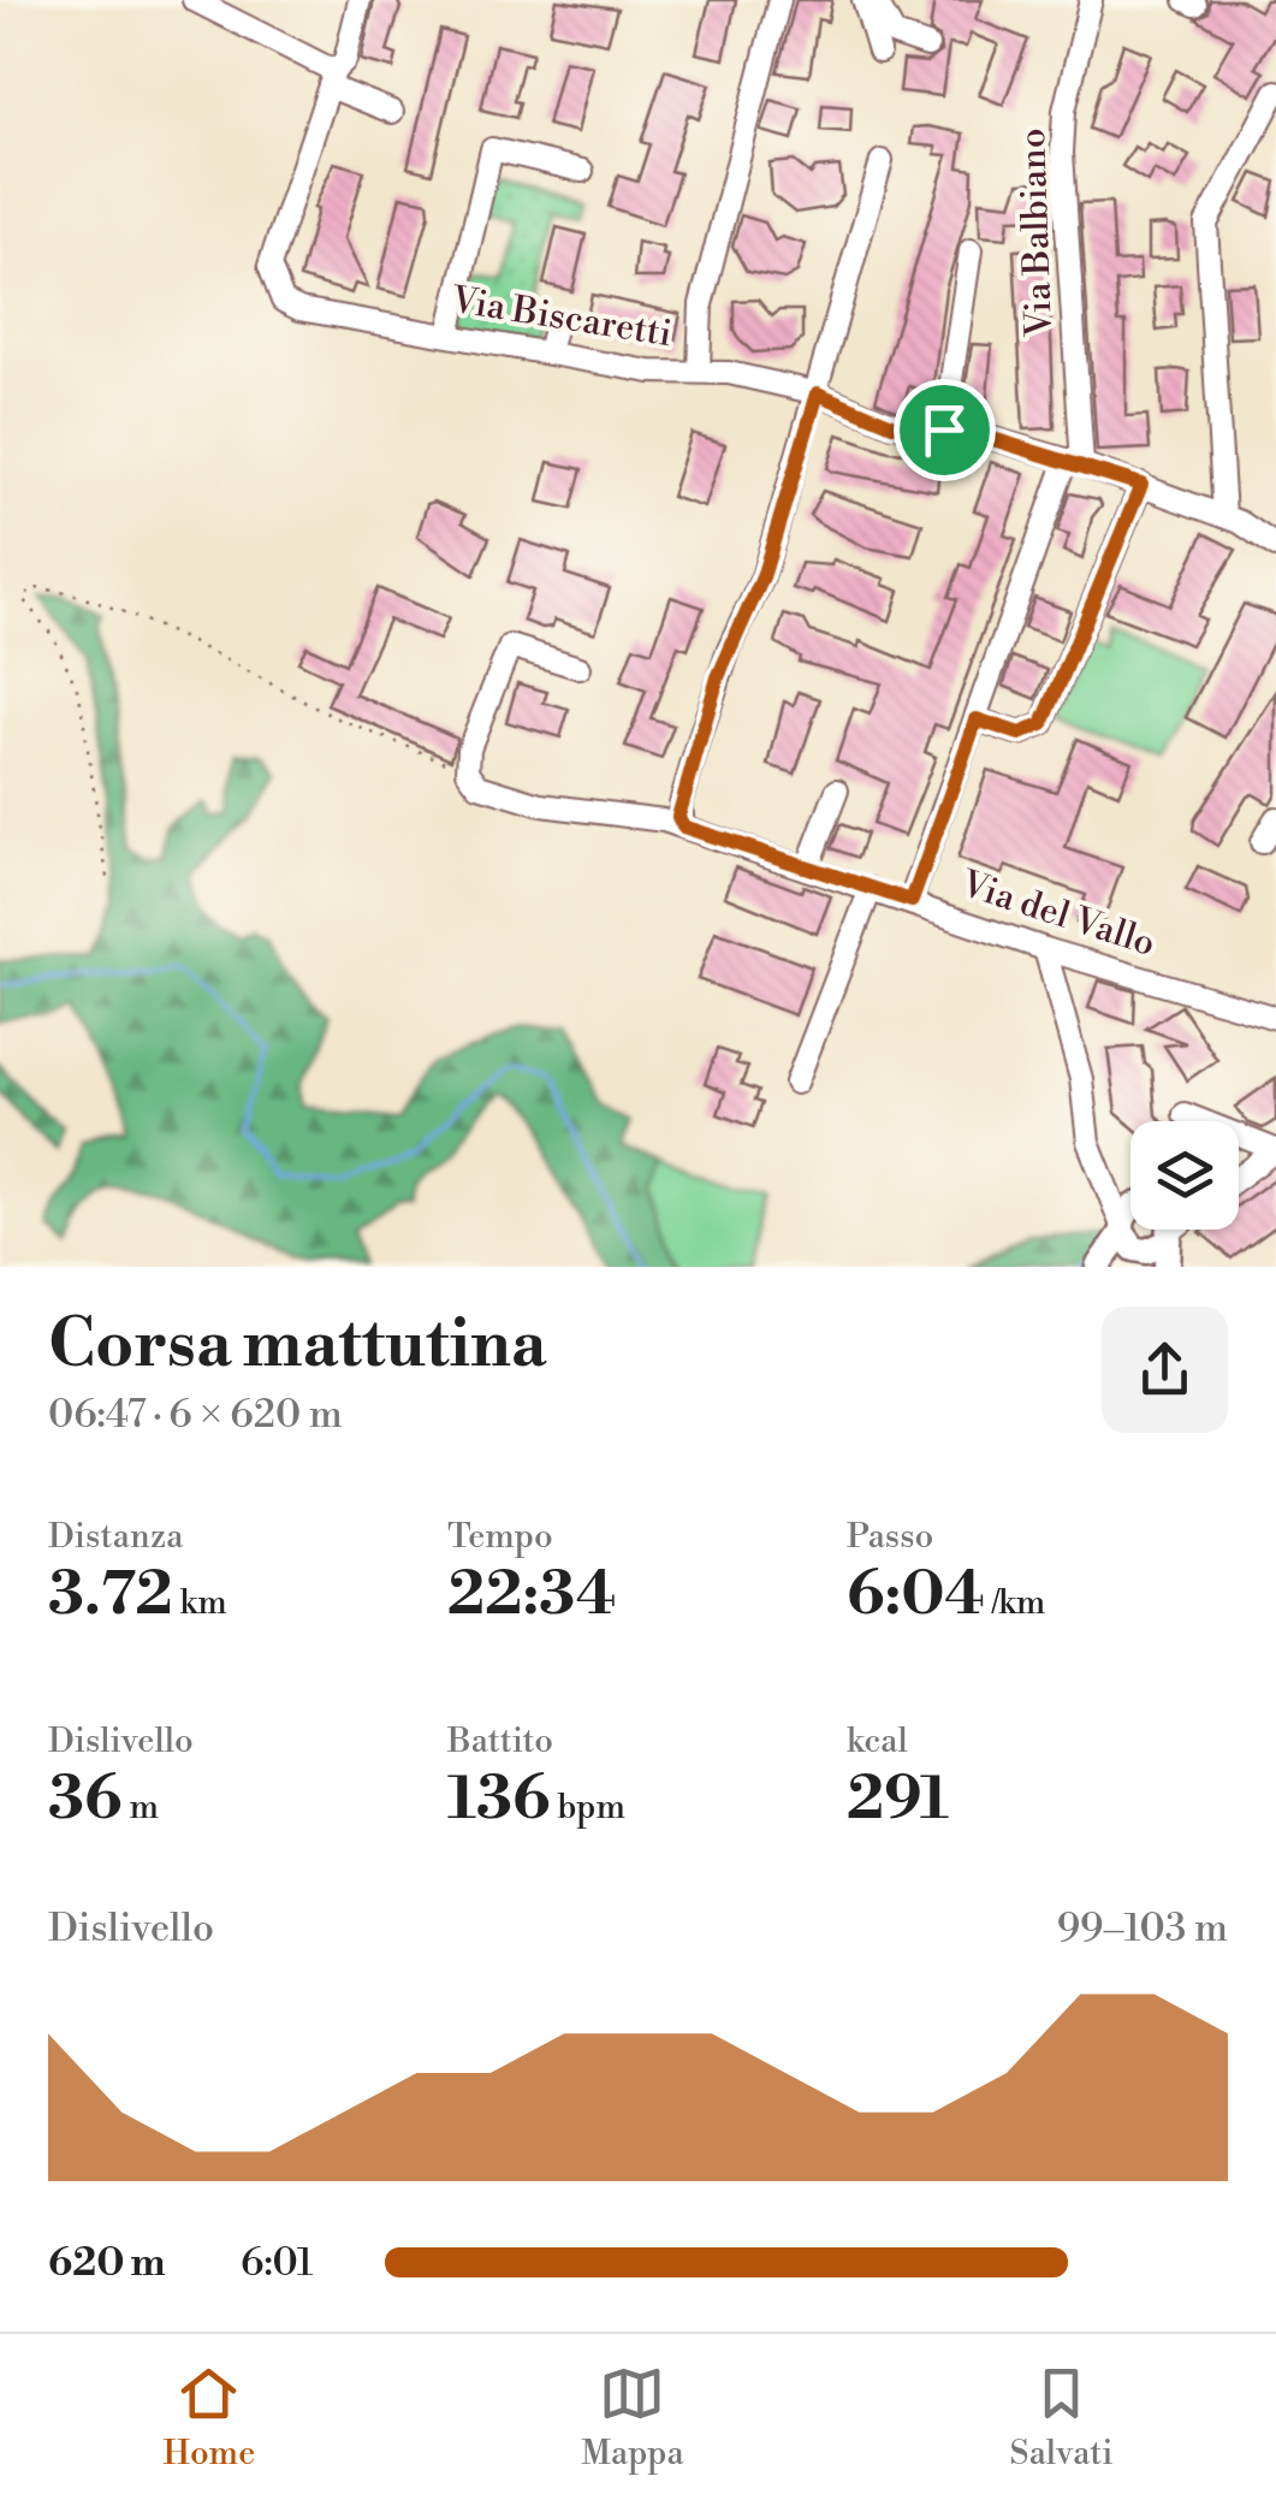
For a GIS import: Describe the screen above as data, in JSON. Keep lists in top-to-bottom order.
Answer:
{
  "streets": {
    "street": ["Via Balbiano", "Via Biscaretti", "Via del Vallo"]
  },
  "crossings": [
    ["Via Balbiano", "Via Biscaretti"]
  ],
  "page": {
    "heading": ["Corsa mattutina", "06:47 · 6 × 620 m"],
    "stats": [
      ["Distanza", "3.72 km"],
      ["Tempo", "22:34"],
      ["Passo", "6:04 /km"],
      ["Dislivello", "36 m"],
      ["Battito", "136 bpm"],
      ["kcal", "291"]
    ],
    "chart": ["Dislivello", "99–103 m"],
    "list": [
      {
        "name": "620 m",
        "note": "6:01"
      }
    ],
    "tabs": ["Home", "Mappa", "Salvati"]
  }
}
